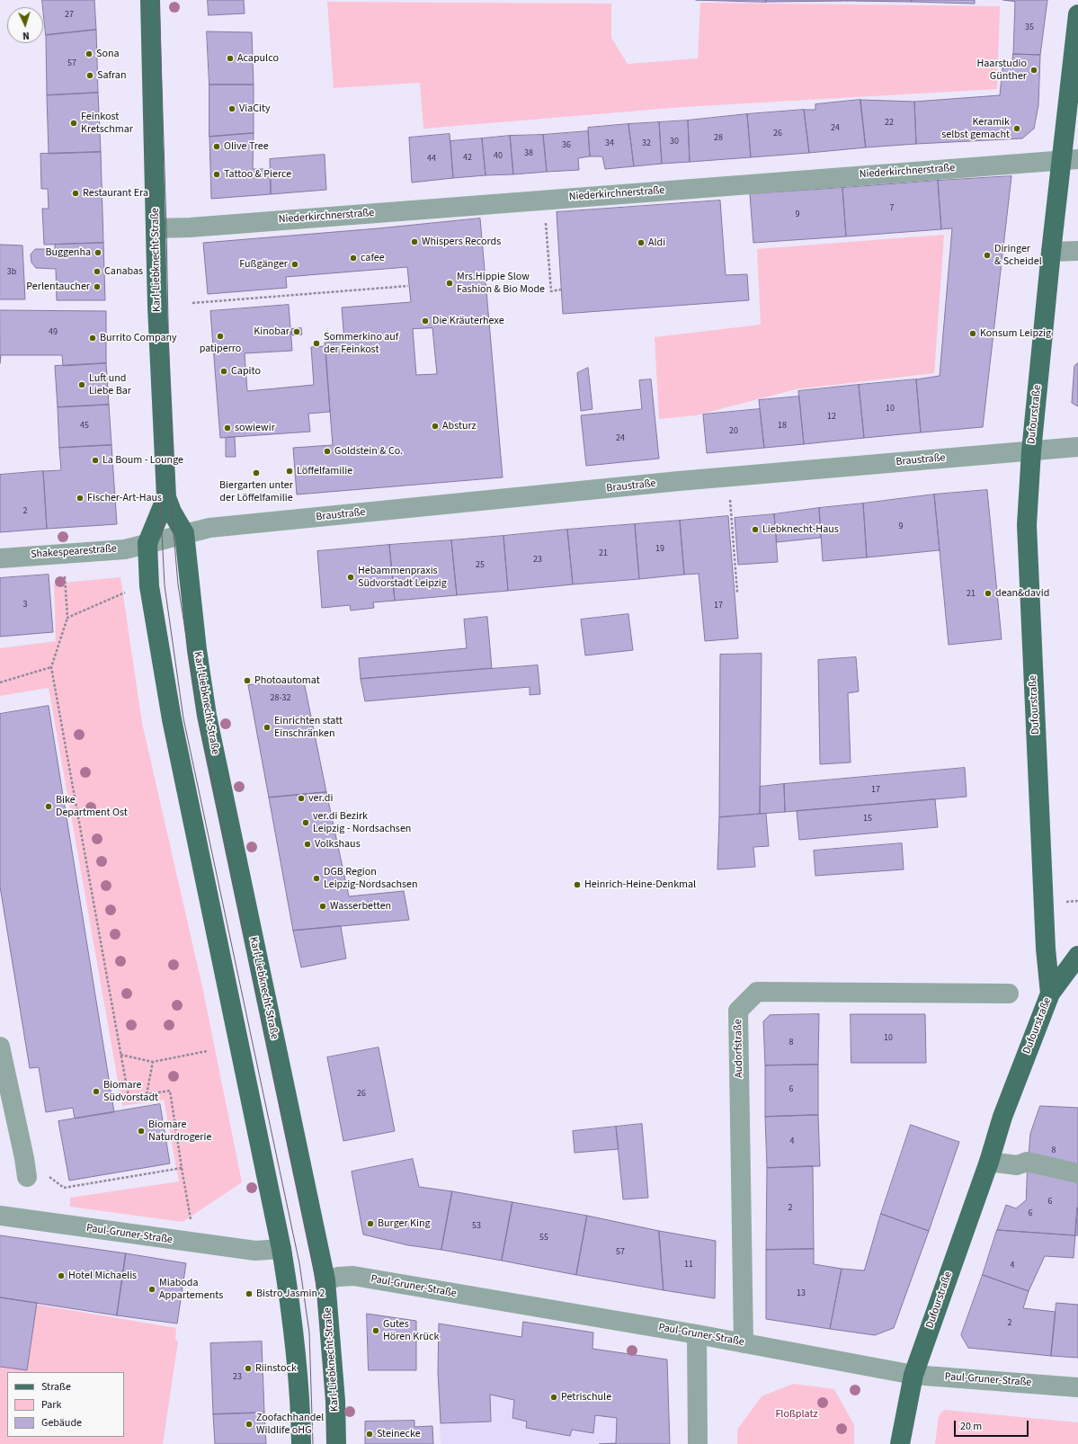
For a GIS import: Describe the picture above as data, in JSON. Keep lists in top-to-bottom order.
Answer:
{
  "streets": {
    "main road": ["Karl-Liebknecht-Straße", "Dufourstraße"],
    "street": [
      "Niederkirchnerstraße",
      "Braustraße",
      "Shakespearestraße",
      "Audorfstraße",
      "Paul-Gruner-Straße"
    ]
  },
  "crossings": [
    ["Niederkirchnerstraße", "Karl-Liebknecht-Straße"],
    ["Niederkirchnerstraße", "Dufourstraße"],
    ["Karl-Liebknecht-Straße", "Braustraße"],
    ["Karl-Liebknecht-Straße", "Shakespearestraße"],
    ["Karl-Liebknecht-Straße", "Paul-Gruner-Straße"],
    ["Dufourstraße", "Braustraße"],
    ["Dufourstraße", "Paul-Gruner-Straße"],
    ["Audorfstraße", "Paul-Gruner-Straße"]
  ],
  "parks": ["Floßplatz"],
  "places": [
    "Sona",
    "Acapulco",
    "Haarstudio Günther",
    "Safran",
    "ViaCity",
    "Feinkost Kretschmar",
    "Keramik selbst gemacht",
    "Olive Tree",
    "Tattoo & Pierce",
    "Restaurant Era",
    "Whispers Records",
    "Aldi",
    "Buggenha",
    "Diringer & Scheidel",
    "cafee",
    "Fußgänger",
    "Canabas",
    "Mrs.Hippie Slow Fashion & Bio Mode",
    "Perlentaucher",
    "Die Kräuterhexe",
    "Kinobar",
    "Konsum Leipzig",
    "patiperro",
    "Burrito Company",
    "Sommerkino auf der Feinkost",
    "Capito",
    "Luft und Liebe Bar",
    "Absturz",
    "sowiewir",
    "Goldstein & Co.",
    "La Boum - Lounge",
    "Löffelfamilie",
    "Biergarten unter der Löffelfamilie",
    "Fischer-Art-Haus",
    "Liebknecht-Haus",
    "Hebammenpraxis Südvorstadt Leipzig",
    "dean&david",
    "Photoautomat",
    "Einrichten statt Einschränken",
    "ver.di",
    "Bike Department Ost",
    "ver.di Bezirk Leipzig - Nordsachsen",
    "Volkshaus",
    "DGB Region Leipzig-Nordsachsen",
    "Heinrich-Heine-Denkmal",
    "Wasserbetten",
    "Biomare Südvorstadt",
    "Biomare Naturdrogerie",
    "Burger King",
    "Hotel Michaelis",
    "Miaboda Appartements",
    "Bistro Jasmin 2",
    "Gutes Hören Krück",
    "Riinstock",
    "Petrischule",
    "Zoofachhandel Wildlife oHG",
    "Steinecke"
  ],
  "house_numbers": [
    "27",
    "35",
    "57",
    "22",
    "24",
    "26",
    "28",
    "30",
    "34",
    "32",
    "36",
    "38",
    "40",
    "42",
    "44",
    "7",
    "9",
    "3b",
    "49",
    "10",
    "12",
    "45",
    "18",
    "20",
    "24",
    "2",
    "9",
    "19",
    "21",
    "23",
    "25",
    "21",
    "3",
    "17",
    "28-32",
    "17",
    "15",
    "10",
    "8",
    "6",
    "26",
    "4",
    "8",
    "6",
    "2",
    "6",
    "53",
    "55",
    "57",
    "11",
    "4",
    "13",
    "2",
    "23"
  ],
  "legend": ["Straße", "Park", "Gebäude"],
  "scale_bar": "20 m",
  "north": "bottom"
}
